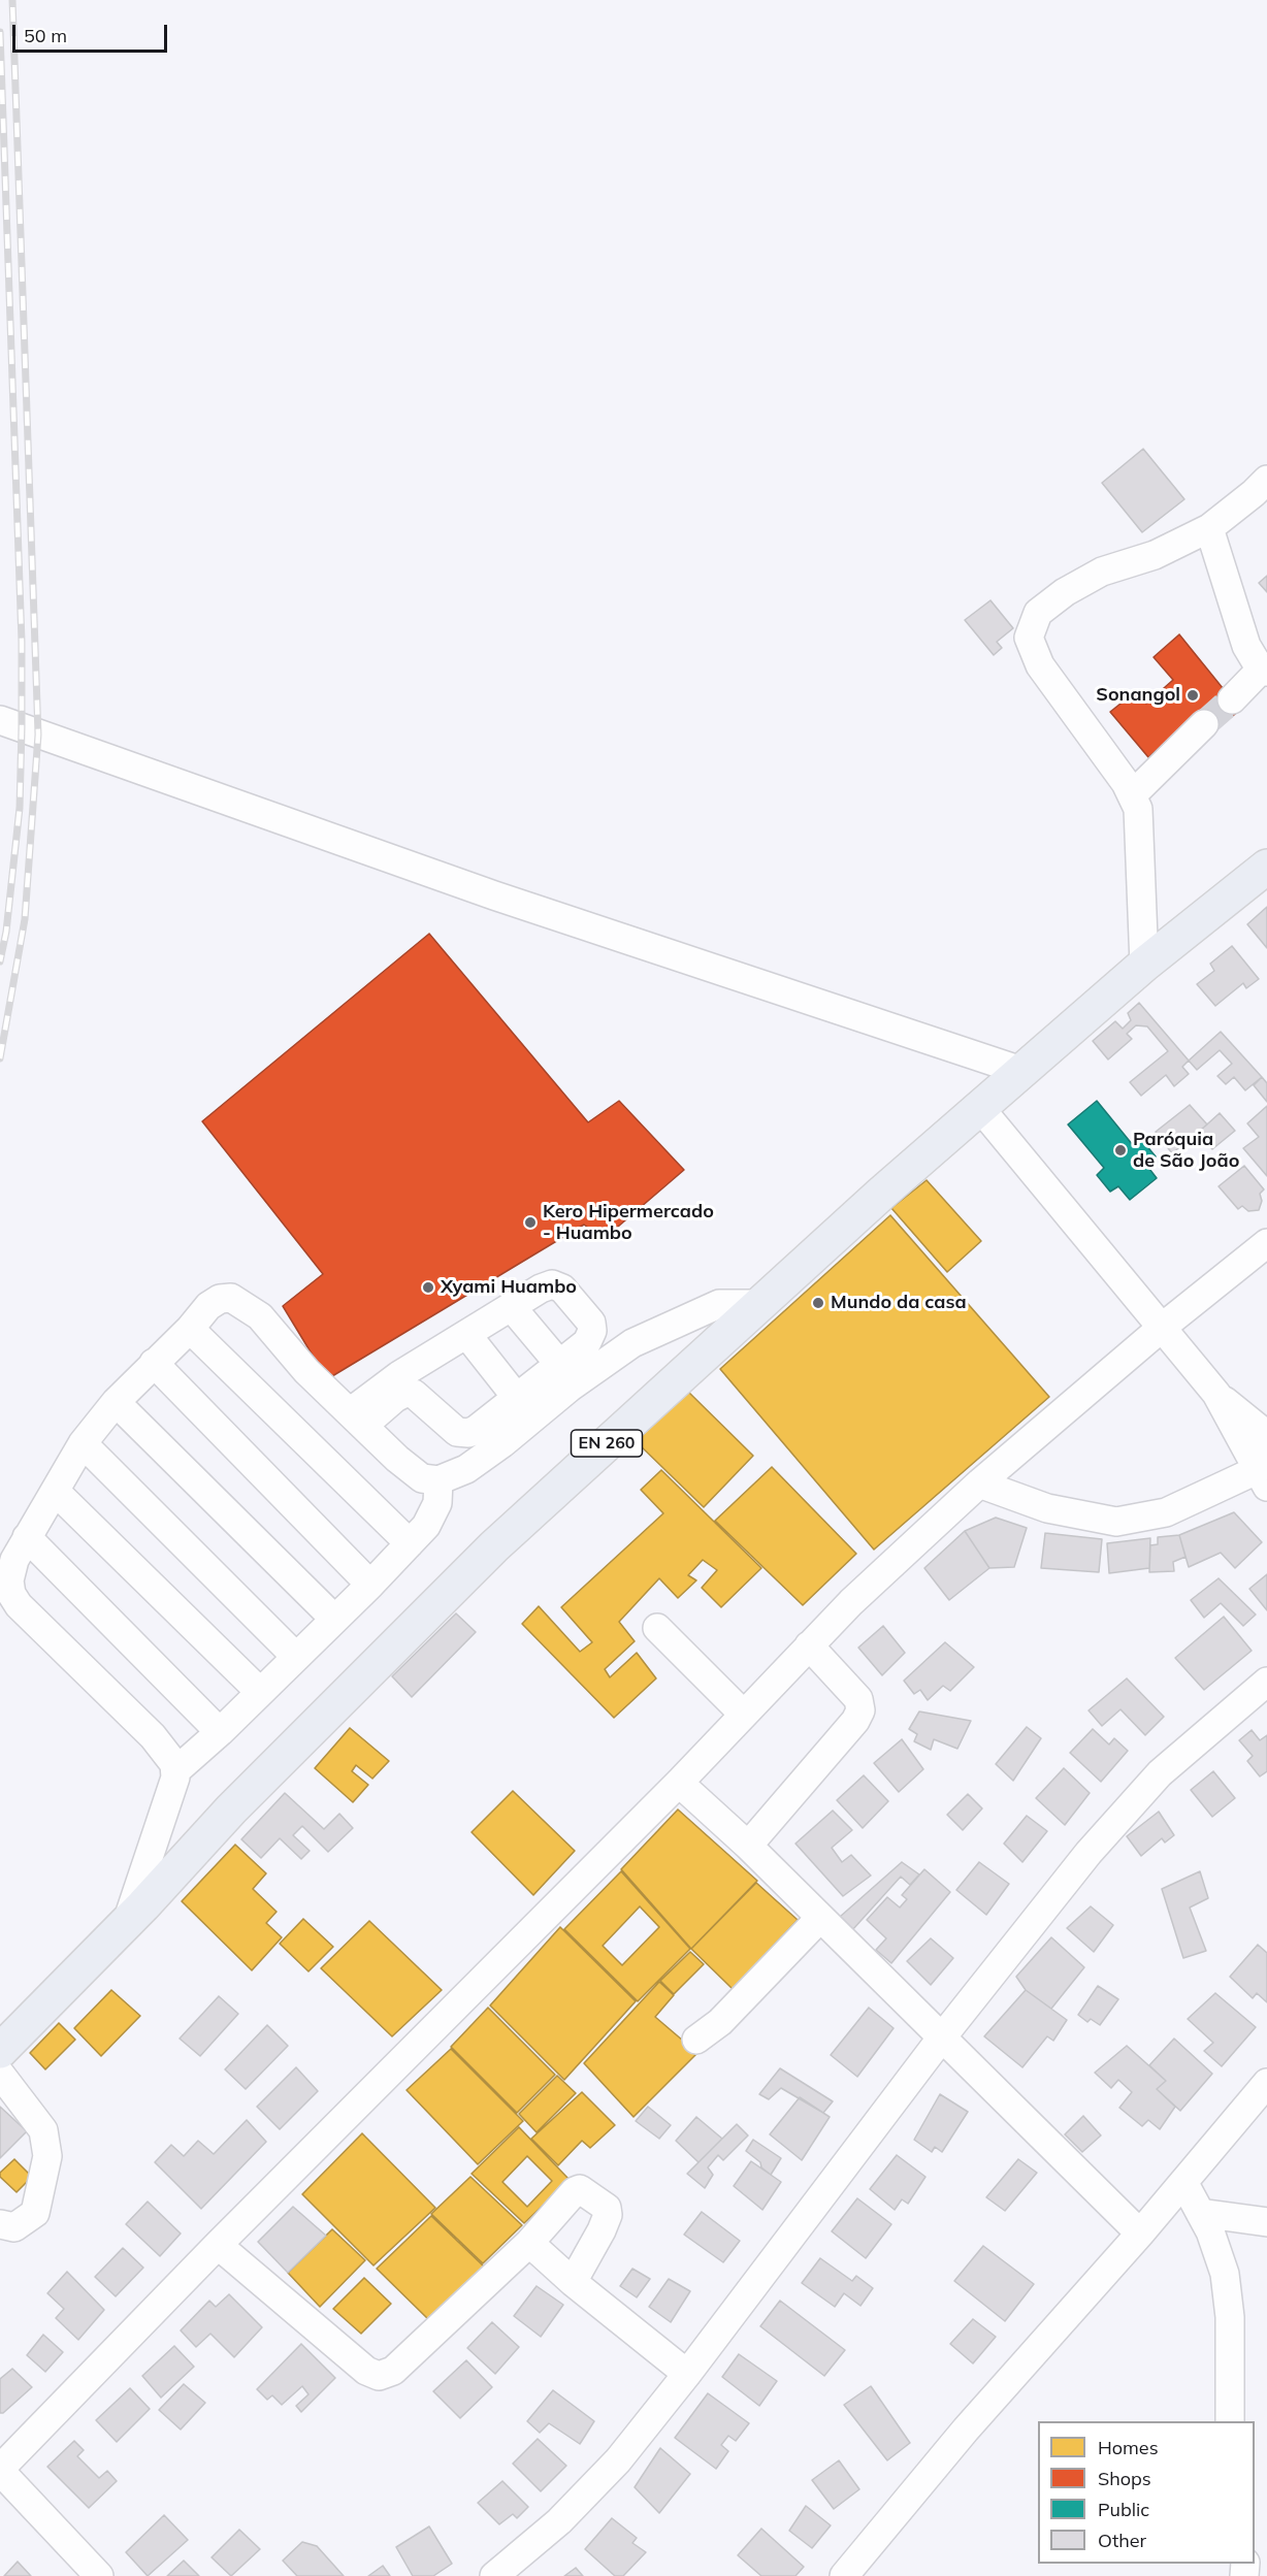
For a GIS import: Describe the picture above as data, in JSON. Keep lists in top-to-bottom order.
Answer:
{
  "streets": {
    "main road": ["EN 260"]
  },
  "places": [
    "Sonangol",
    "Paróquia de São João",
    "Kero Hipermercado - Huambo",
    "Xyami Huambo",
    "Mundo da casa"
  ],
  "legend": [
    "Homes",
    "Shops",
    "Public",
    "Other"
  ],
  "scale_bar": "50 m"
}
